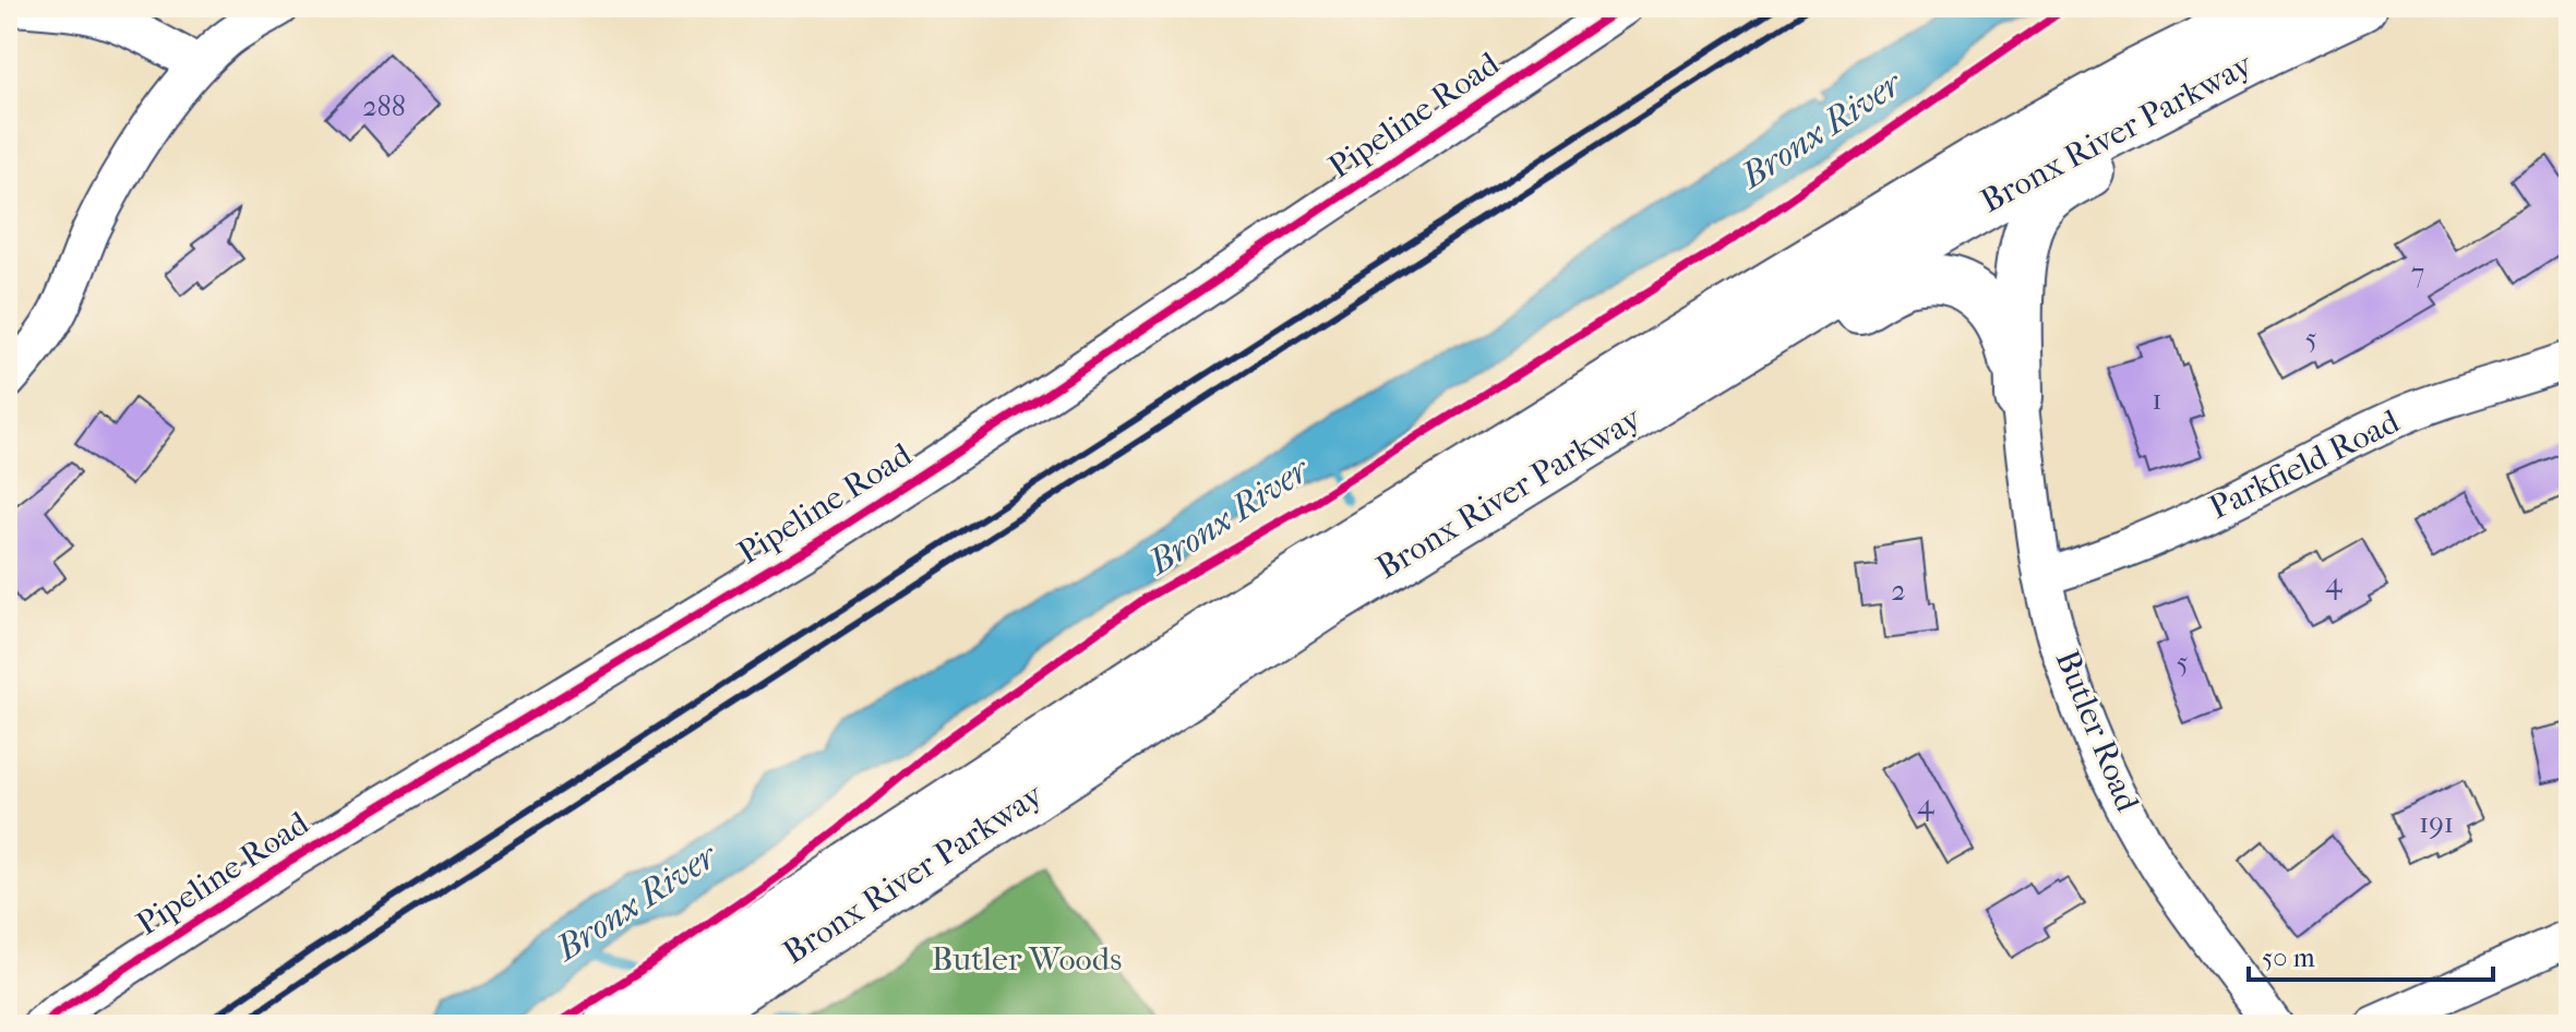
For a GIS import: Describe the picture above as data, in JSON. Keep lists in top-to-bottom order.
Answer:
{
  "streets": {
    "highway": ["Bronx River Parkway"],
    "street": ["Pipeline Road", "Parkfield Road", "Butler Road"]
  },
  "crossings": [
    ["Parkfield Road", "Butler Road"]
  ],
  "water": ["Bronx River"],
  "parks": ["Butler Woods"],
  "house_numbers": [
    "288",
    "7",
    "5",
    "1",
    "4",
    "2",
    "5",
    "4",
    "191"
  ],
  "scale_bar": "50 m"
}
